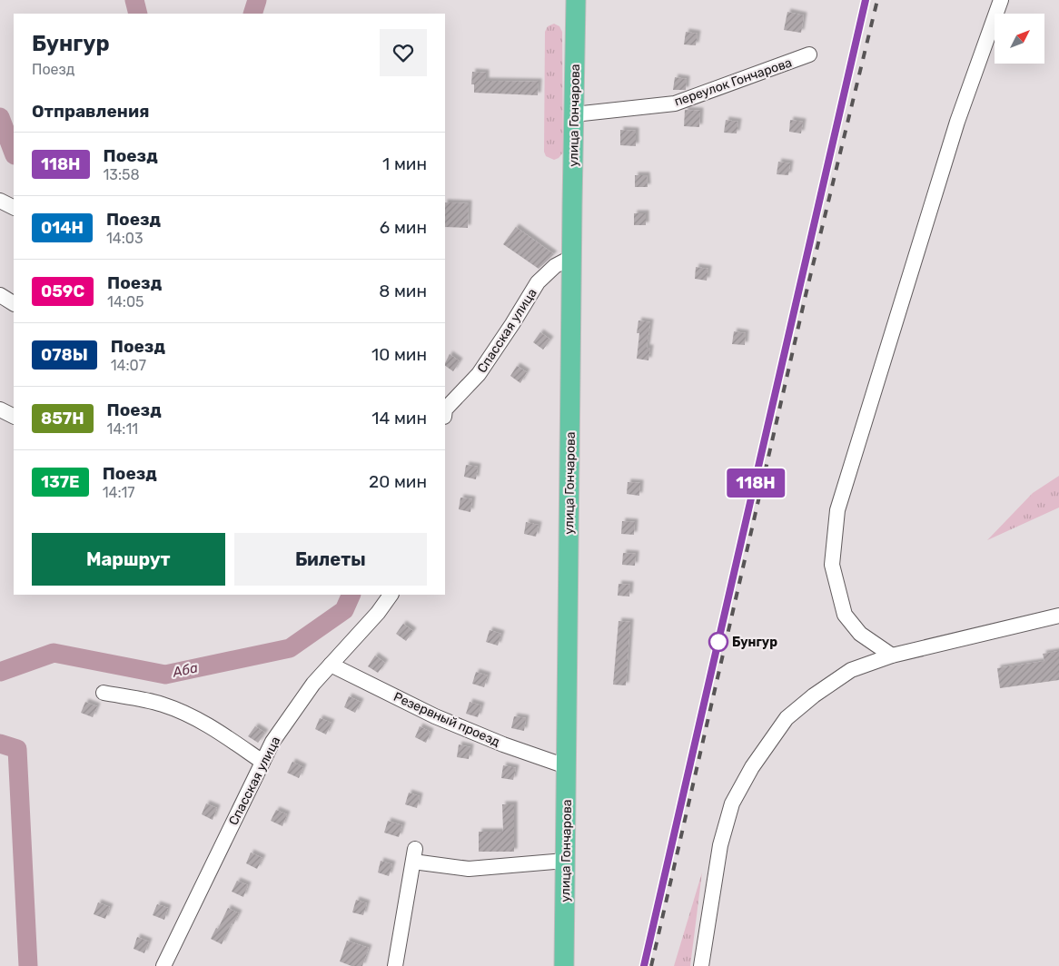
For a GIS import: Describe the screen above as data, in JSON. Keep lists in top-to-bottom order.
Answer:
{
  "streets": {
    "main road": ["улица Гончарова"],
    "street": ["переулок Гончарова", "Спасская улица", "Резервный проезд"]
  },
  "crossings": [
    ["переулок Гончарова", "улица Гончарова"],
    ["улица Гончарова", "Спасская улица"],
    ["улица Гончарова", "Резервный проезд"],
    ["Спасская улица", "Резервный проезд"]
  ],
  "water": ["Аба"],
  "places": ["Бунгур"],
  "north": "top right",
  "page": {
    "on_map": "118Н",
    "heading": [
      ["Бунгур", "Поезд"],
      "Отправления"
    ],
    "list": [
      {
        "mark": "118Н",
        "name": "Поезд",
        "note": "13:58",
        "value": "1 мин"
      },
      {
        "mark": "014Н",
        "name": "Поезд",
        "note": "14:03",
        "value": "6 мин"
      },
      {
        "mark": "059С",
        "name": "Поезд",
        "note": "14:05",
        "value": "8 мин"
      },
      {
        "mark": "078Ы",
        "name": "Поезд",
        "note": "14:07",
        "value": "10 мин"
      },
      {
        "mark": "857Н",
        "name": "Поезд",
        "note": "14:11",
        "value": "14 мин"
      },
      {
        "mark": "137Е",
        "name": "Поезд",
        "note": "14:17",
        "value": "20 мин"
      }
    ],
    "buttons": ["Маршрут", "Билеты"]
  }
}
